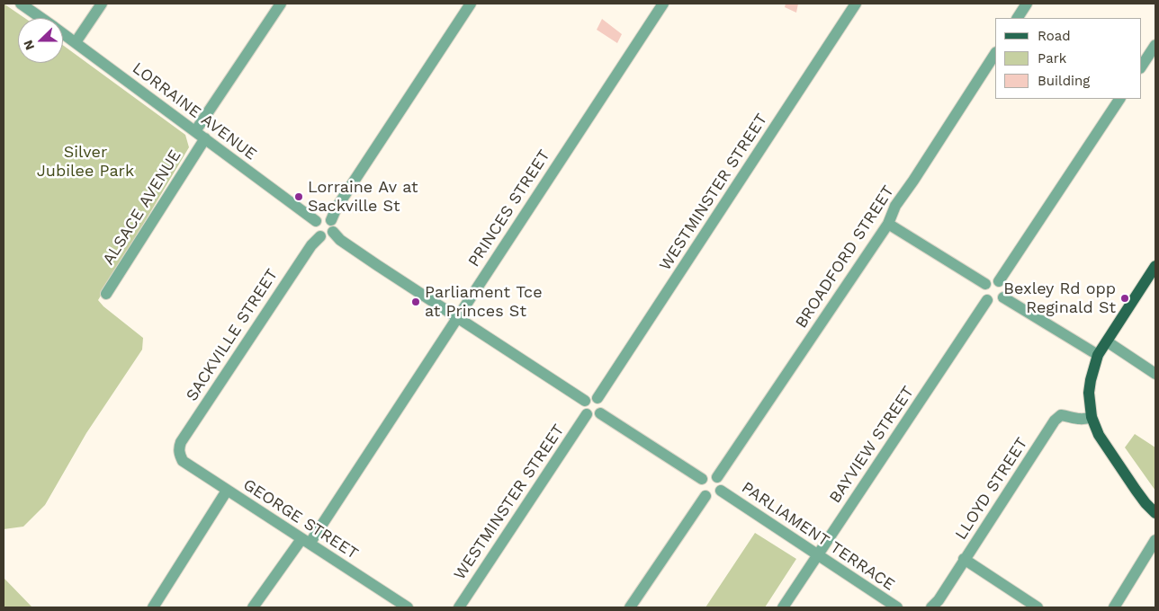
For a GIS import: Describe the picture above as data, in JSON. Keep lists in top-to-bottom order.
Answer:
{
  "streets": {
    "street": [
      "LORRAINE AVENUE",
      "WESTMINSTER STREET",
      "ALSACE AVENUE",
      "PRINCES STREET",
      "BROADFORD STREET",
      "SACKVILLE STREET",
      "BAYVIEW STREET",
      "LLOYD STREET",
      "GEORGE STREET",
      "PARLIAMENT TERRACE"
    ]
  },
  "crossings": [
    ["LORRAINE AVENUE", "ALSACE AVENUE"],
    ["LORRAINE AVENUE", "SACKVILLE STREET"],
    ["PRINCES STREET", "GEORGE STREET"],
    ["BROADFORD STREET", "PARLIAMENT TERRACE"],
    ["SACKVILLE STREET", "GEORGE STREET"],
    ["BAYVIEW STREET", "PARLIAMENT TERRACE"]
  ],
  "parks": ["Silver Jubilee Park"],
  "places": ["Lorraine Av at Sackville St", "Bexley Rd opp Reginald St", "Parliament Tce at Princes St"],
  "legend": ["Road", "Park", "Building"],
  "north": "left"
}
